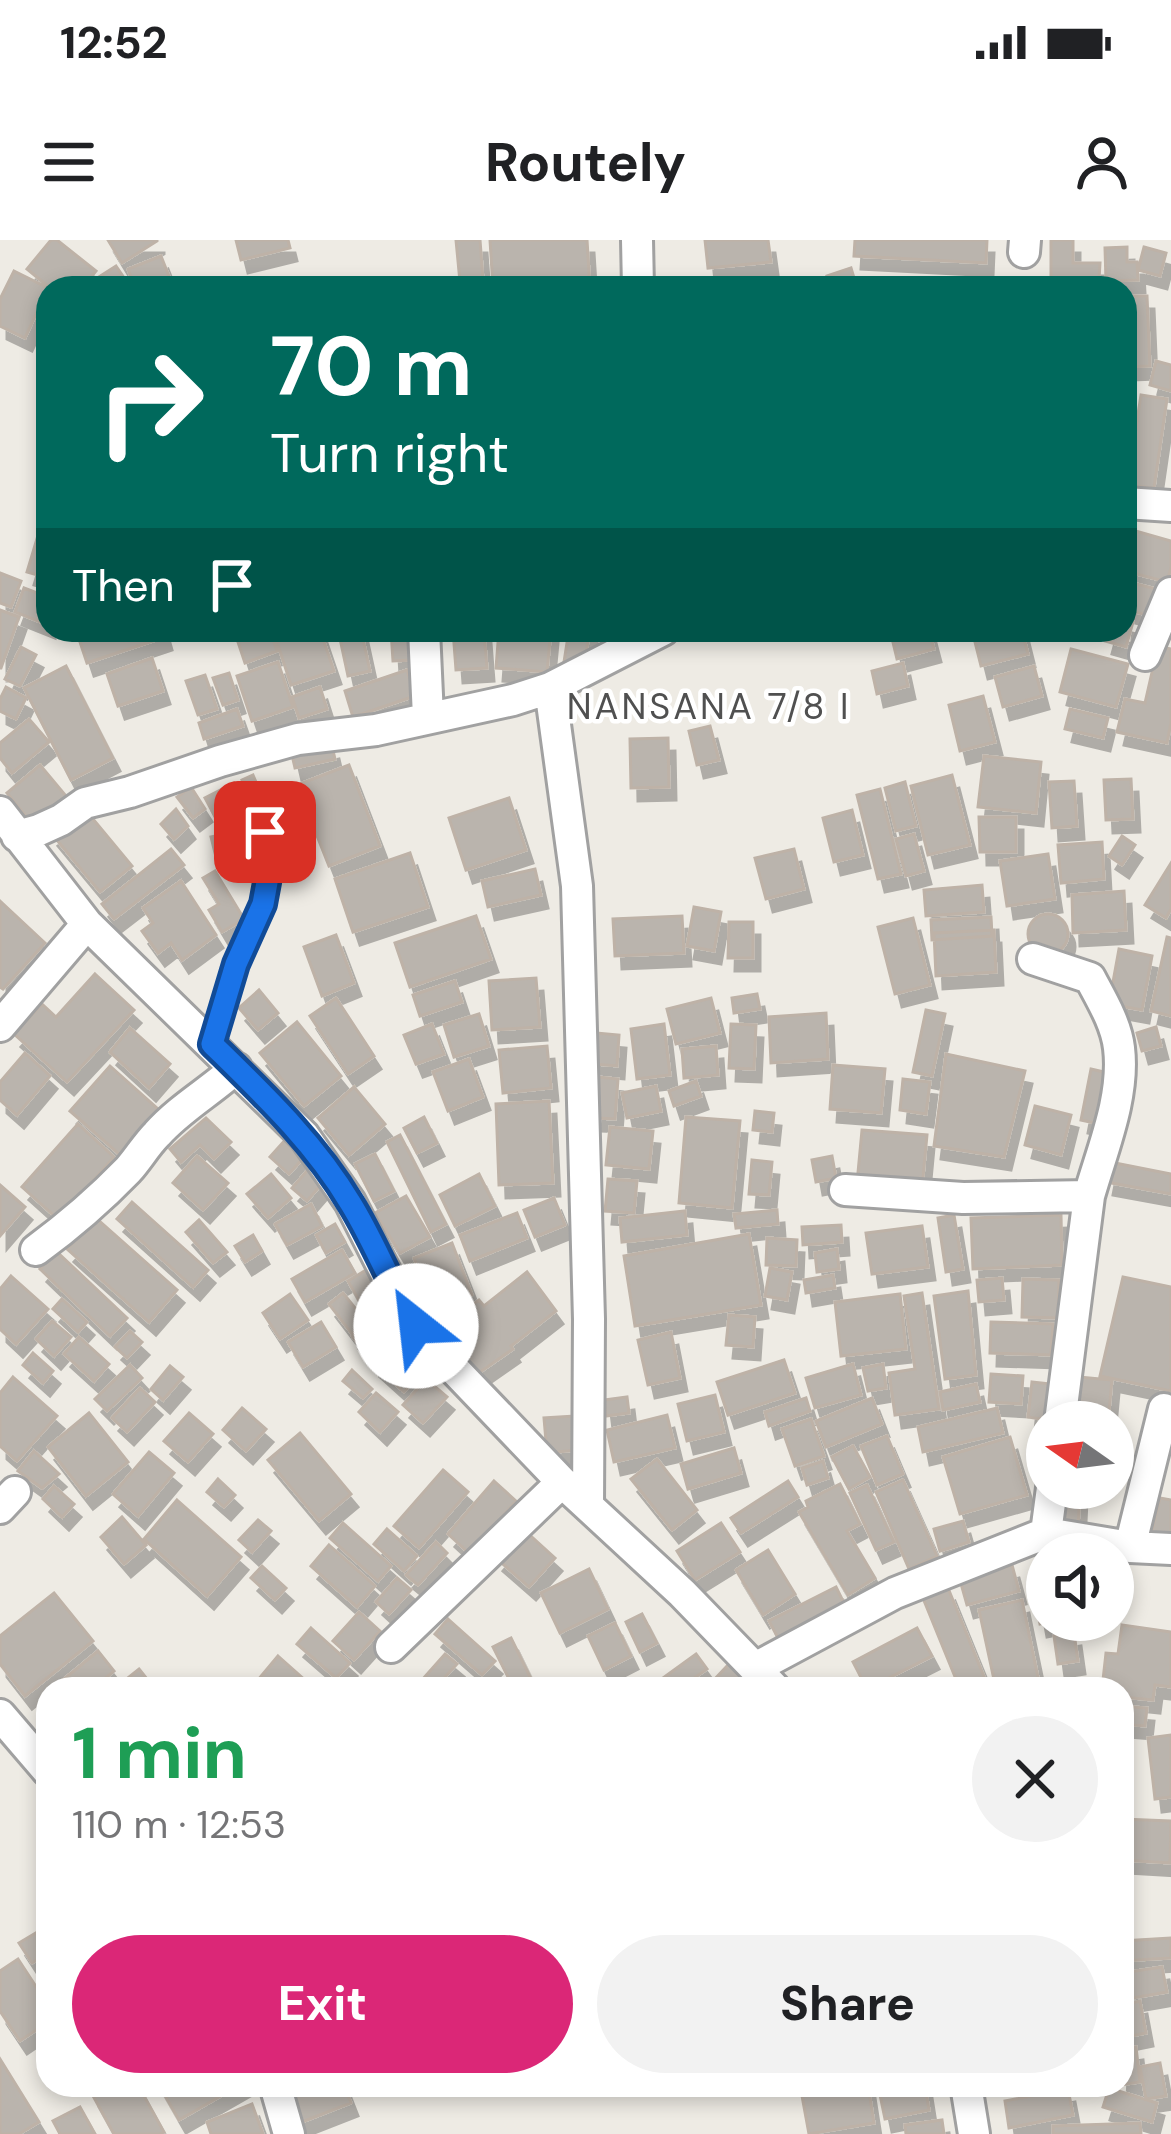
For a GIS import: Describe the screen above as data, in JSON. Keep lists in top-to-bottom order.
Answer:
{
  "districts": ["NANSANA 7/8 I"],
  "north": "left",
  "page": {
    "status": "12:52",
    "header": "Routely",
    "turn": ["70 m", "Turn right"],
    "then": "Then",
    "heading": ["1 min", "110 m · 12:53"],
    "buttons": ["Exit", "Share"]
  }
}
